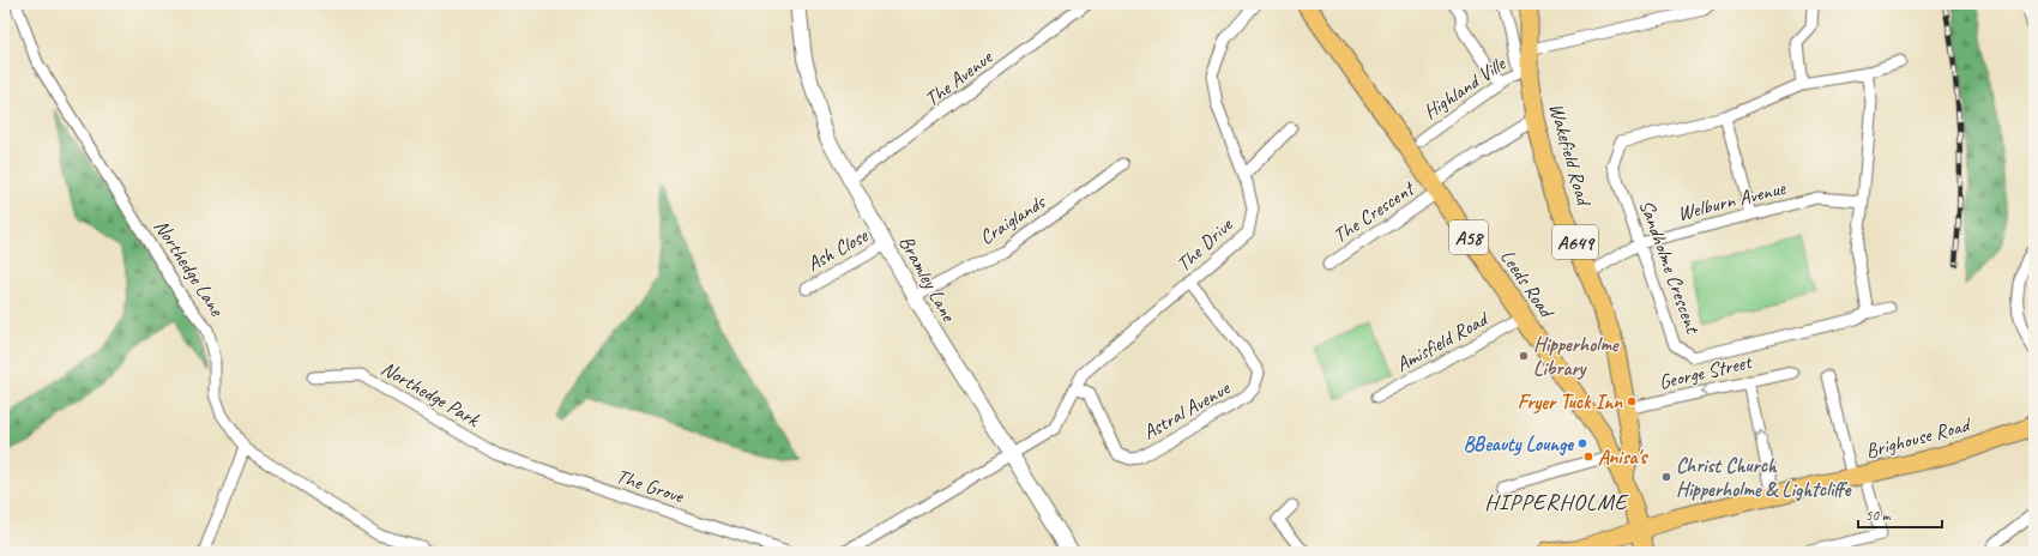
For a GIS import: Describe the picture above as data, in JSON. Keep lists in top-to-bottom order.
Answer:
{
  "streets": {
    "main road": [
      "Wakefield Road",
      "A58",
      "A649",
      "Leeds Road",
      "Brighouse Road"
    ],
    "street": [
      "The Avenue",
      "Highland Ville",
      "Welburn Avenue",
      "The Crescent",
      "Craiglands",
      "The Drive",
      "Ash Close",
      "Sandholme Crescent",
      "Northedge Lane",
      "Bramley Lane",
      "Amisfield Road",
      "George Street",
      "Northedge Park",
      "Astral Avenue",
      "The Grove"
    ]
  },
  "crossings": [
    ["The Avenue", "Bramley Lane"],
    ["Highland Ville", "Wakefield Road"],
    ["Wakefield Road", "Welburn Avenue"],
    ["Wakefield Road", "The Crescent"],
    ["Wakefield Road", "Leeds Road"],
    ["Wakefield Road", "George Street"],
    ["Welburn Avenue", "Sandholme Crescent"],
    ["The Crescent", "Leeds Road"],
    ["Craiglands", "Bramley Lane"],
    ["A58", "Leeds Road"],
    ["A58", "Brighouse Road"],
    ["The Drive", "Bramley Lane"],
    ["The Drive", "Astral Avenue"],
    ["Ash Close", "Bramley Lane"],
    ["Leeds Road", "Amisfield Road"],
    ["Leeds Road", "Brighouse Road"],
    ["Northedge Park", "The Grove"]
  ],
  "one_way": ["George Street"],
  "districts": ["HIPPERHOLME"],
  "places": [
    "Hipperholme Library",
    "Fryer Tuck Inn",
    "BBeauty Lounge",
    "Anisa's",
    "Christ Church Hipperholme & Lightcliffe"
  ],
  "scale_bar": "50 m"
}
